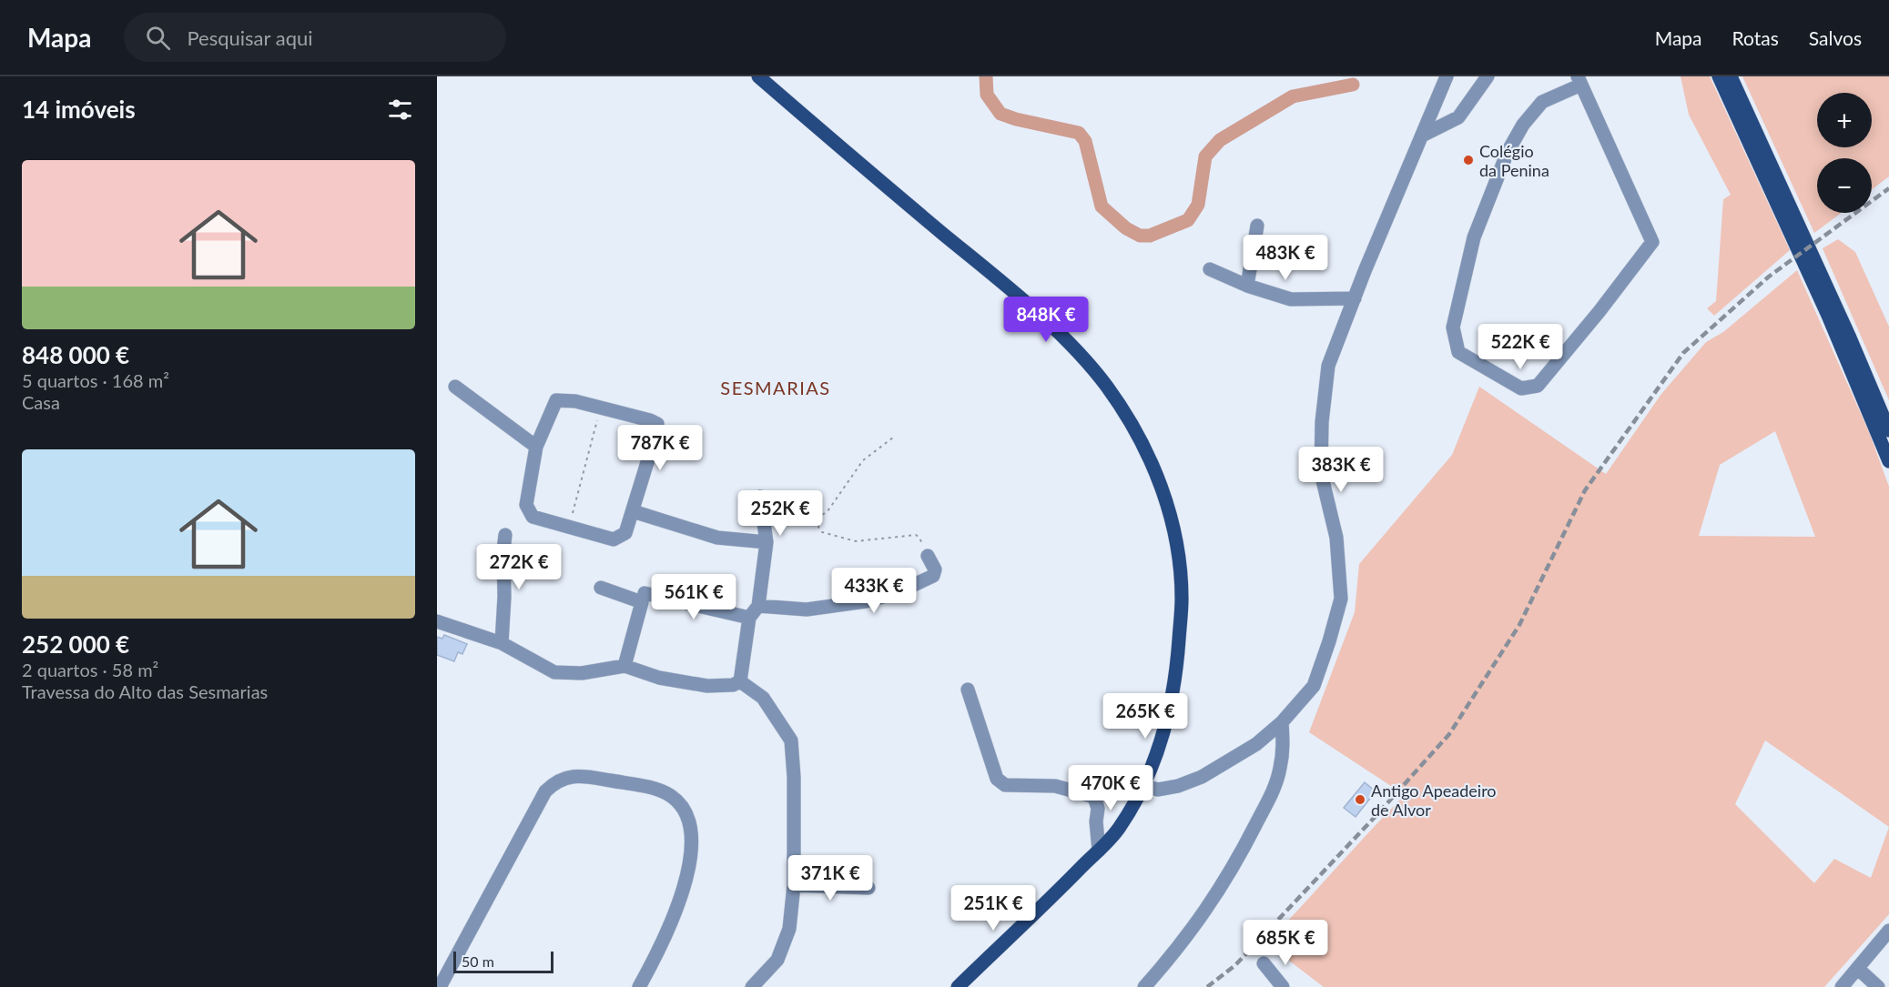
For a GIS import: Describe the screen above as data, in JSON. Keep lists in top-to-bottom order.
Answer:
{
  "districts": ["SESMARIAS"],
  "places": ["Colégio da Penina", "Antigo Apeadeiro de Alvor"],
  "scale_bar": "50 m",
  "page": {
    "header": "Mapa",
    "search": "Pesquisar aqui",
    "nav": ["Mapa", "Rotas", "Salvos"],
    "heading": "14 imóveis",
    "map_buttons": ["+", "−"],
    "list": [
      {
        "name": "848 000 €",
        "note": "5 quartos · 168 m² · Casa"
      },
      {
        "name": "252 000 €",
        "note": "2 quartos · 58 m² · Travessa do Alto das Sesmarias"
      }
    ],
    "price": [
      "483K €",
      "848K €",
      "522K €",
      "787K €",
      "383K €",
      "252K €",
      "272K €",
      "433K €",
      "561K €",
      "265K €",
      "470K €",
      "371K €",
      "251K €",
      "685K €"
    ],
    "scale": "50 m"
  }
}
